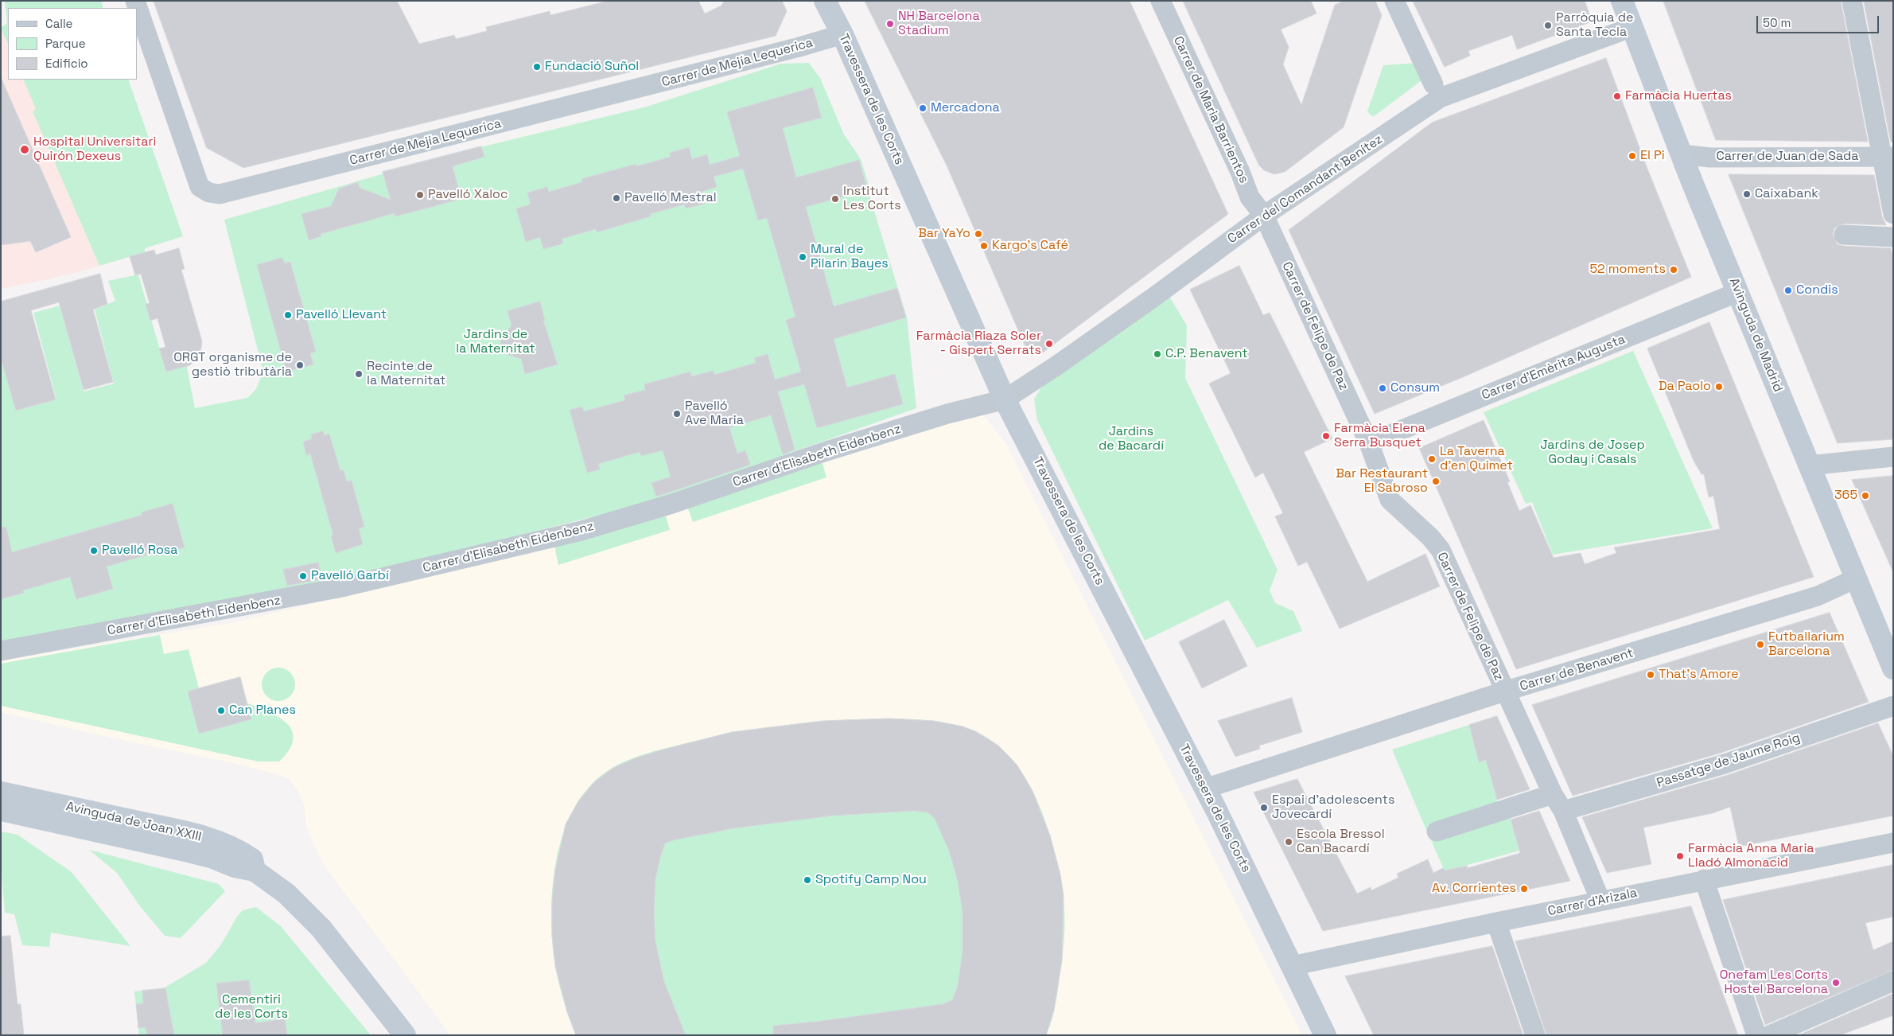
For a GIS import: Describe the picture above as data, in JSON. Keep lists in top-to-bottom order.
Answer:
{
  "streets": {
    "main road": ["Travessera de les Corts", "Avinguda de Madrid", "Avinguda de Joan XXIII"],
    "street": [
      "Carrer de Mejía Lequerica",
      "Carrer de Maria Barrientos",
      "Carrer de Juan de Sada",
      "Carrer del Comandant Benítez",
      "Carrer de Felipe de Paz",
      "Carrer d'Emèrita Augusta",
      "Carrer d'Elisabeth Eidenbenz",
      "Carrer de Benavent",
      "Passatge de Jaume Roig",
      "Carrer d'Arizala"
    ]
  },
  "crossings": [
    ["Carrer de Mejía Lequerica", "Travessera de les Corts"],
    ["Travessera de les Corts", "Carrer del Comandant Benítez"],
    ["Travessera de les Corts", "Carrer d'Elisabeth Eidenbenz"],
    ["Travessera de les Corts", "Carrer de Benavent"],
    ["Travessera de les Corts", "Carrer d'Arizala"],
    ["Carrer de Maria Barrientos", "Carrer del Comandant Benítez"],
    ["Carrer de Maria Barrientos", "Carrer de Felipe de Paz"],
    ["Carrer de Juan de Sada", "Avinguda de Madrid"],
    ["Carrer del Comandant Benítez", "Carrer de Felipe de Paz"],
    ["Carrer del Comandant Benítez", "Avinguda de Madrid"],
    ["Carrer del Comandant Benítez", "Carrer d'Elisabeth Eidenbenz"],
    ["Carrer de Felipe de Paz", "Carrer d'Emèrita Augusta"],
    ["Carrer de Felipe de Paz", "Carrer de Benavent"],
    ["Carrer de Felipe de Paz", "Passatge de Jaume Roig"],
    ["Carrer de Felipe de Paz", "Carrer d'Arizala"],
    ["Avinguda de Madrid", "Carrer d'Emèrita Augusta"],
    ["Avinguda de Madrid", "Carrer de Benavent"]
  ],
  "parks": [
    "Jardins de la Maternitat",
    "Jardins de Bacardí",
    "Jardins de Josep Goday i Casals",
    "Cementiri de les Corts"
  ],
  "places": [
    "NH Barcelona Stadium",
    "Parròquia de Santa Tecla",
    "Fundació Suñol",
    "Farmàcia Huertas",
    "Mercadona",
    "Hospital Universitari Quirón Dexeus",
    "El Pi",
    "Caixabank",
    "Pavelló Xaloc",
    "Pavelló Mestral",
    "Institut Les Corts",
    "Bar YaYo",
    "Kargo's Café",
    "Mural de Pilarin Bayes",
    "52 moments",
    "Condis",
    "Pavelló Llevant",
    "Farmàcia Riaza Soler - Gispert Serrats",
    "C.P. Benavent",
    "ORGT organisme de gestiò tributària",
    "Recinte de la Maternitat",
    "Da Paolo",
    "Consum",
    "Pavelló Ave Maria",
    "Farmàcia Elena Serra Busquet",
    "La Taverna d'en Quimet",
    "Bar Restaurant El Sabroso",
    "365",
    "Pavelló Rosa",
    "Pavelló Garbí",
    "Futballarium Barcelona",
    "That's Amore",
    "Can Planes",
    "Espai d'adolescents Jovecardí",
    "Escola Bressol Can Bacardí",
    "Farmàcia Anna Maria Lladó Almonacid",
    "Spotify Camp Nou",
    "Av. Corrientes",
    "Onefam Les Corts Hostel Barcelona"
  ],
  "legend": ["Calle", "Parque", "Edificio"],
  "scale_bar": "50 m"
}
